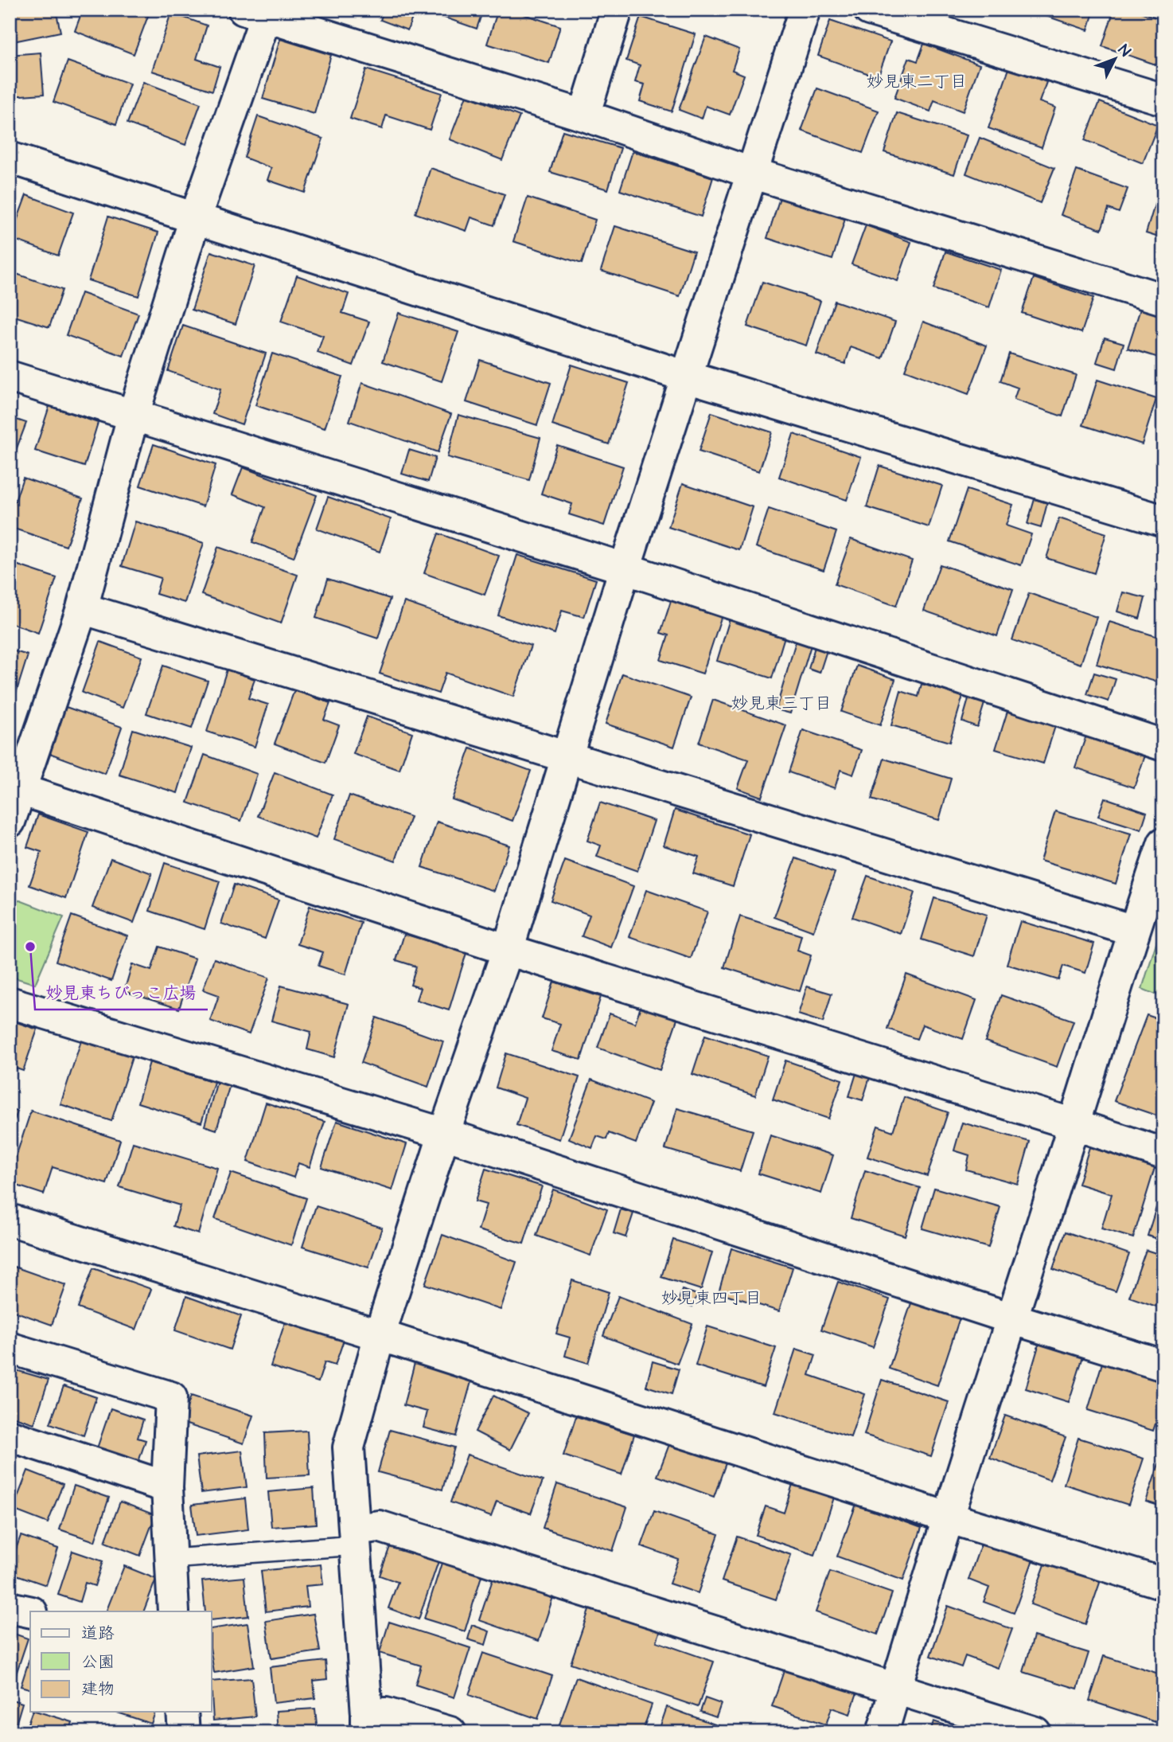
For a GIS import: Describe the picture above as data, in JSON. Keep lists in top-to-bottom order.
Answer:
{
  "districts": ["妙見東二丁目", "妙見東三丁目", "妙見東四丁目"],
  "places": ["妙見東ちびっこ広場"],
  "legend": ["道路", "公園", "建物"],
  "north": "top right"
}
